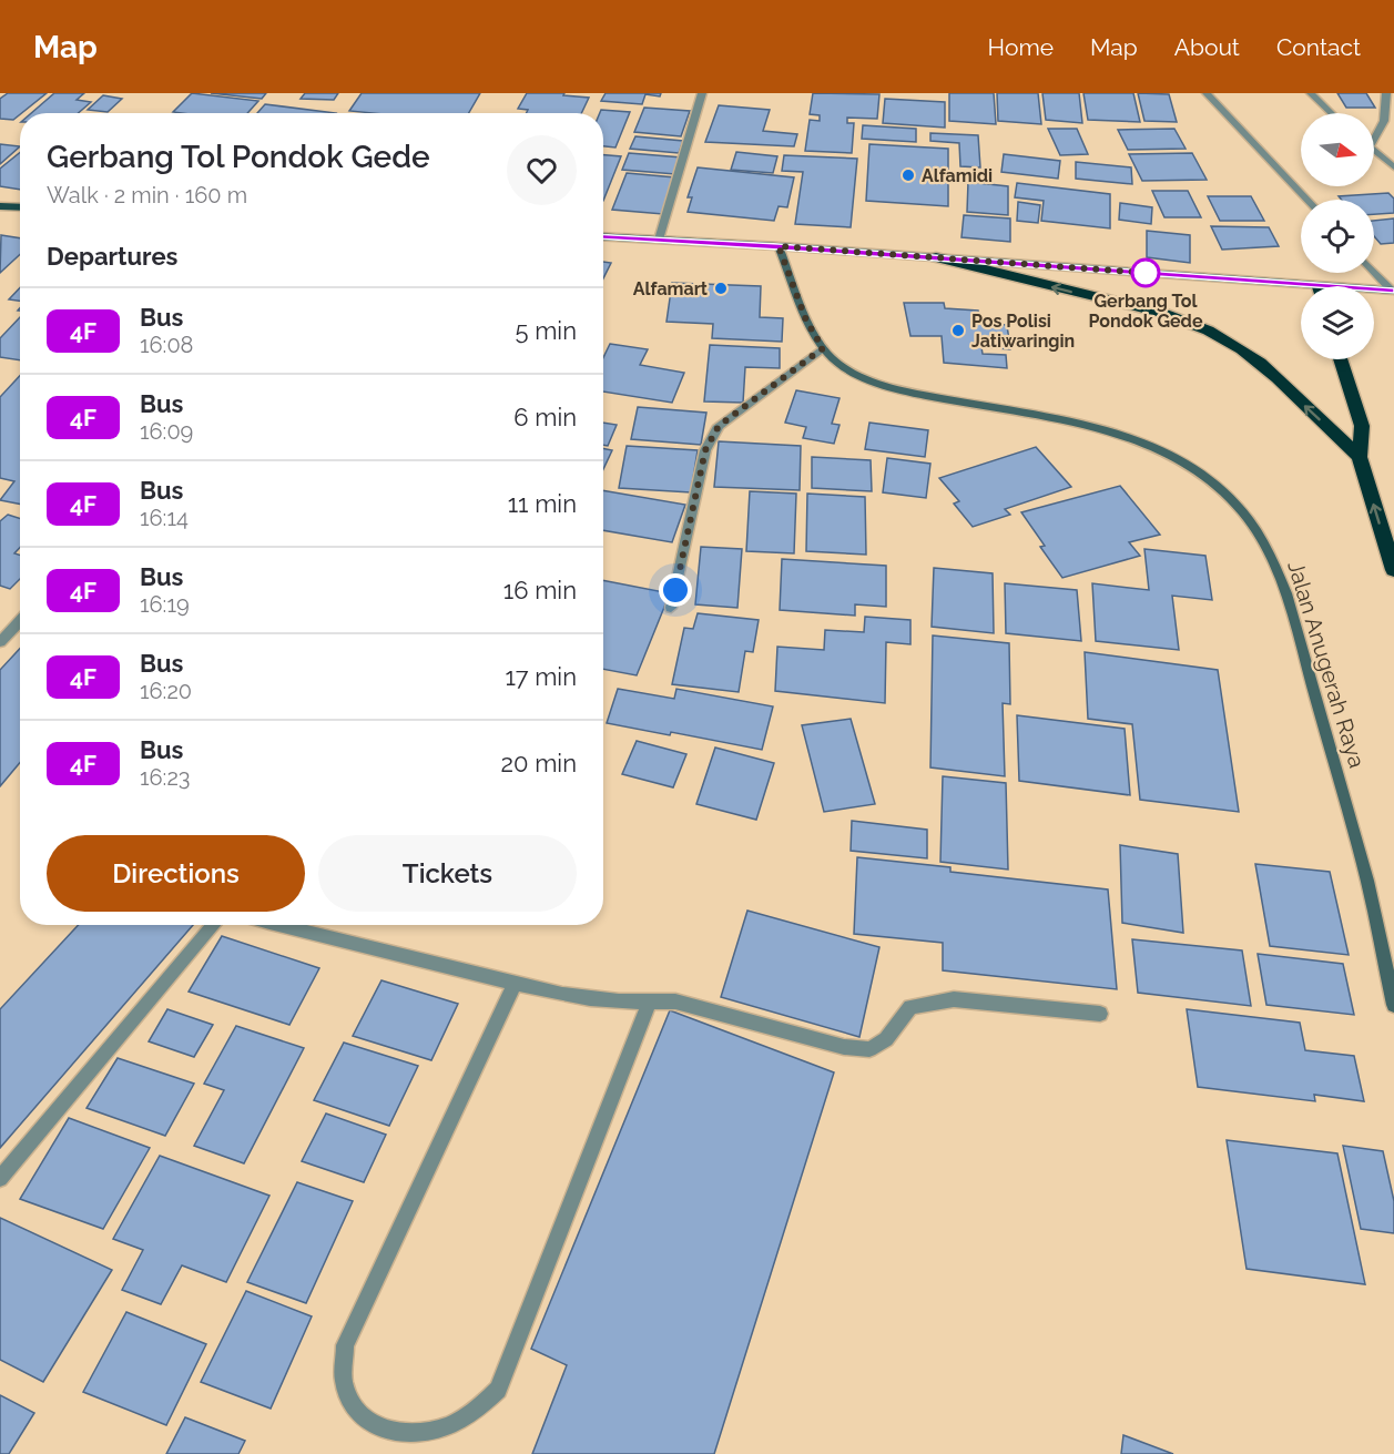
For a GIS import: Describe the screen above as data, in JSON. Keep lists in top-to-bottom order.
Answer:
{
  "streets": {
    "street": ["Jalan Anugerah Raya"]
  },
  "places": [
    "Alfamidi",
    "Gerbang Tol Pondok Gede",
    "Alfamart",
    "Pos Polisi Jatiwaringin"
  ],
  "lines": ["bus line 4F"],
  "north": "right",
  "page": {
    "header": "Map",
    "nav": [
      "Home",
      "Map",
      "About",
      "Contact"
    ],
    "heading": [
      ["Gerbang Tol Pondok Gede", "Walk · 2 min · 160 m"],
      "Departures"
    ],
    "list": [
      {
        "mark": "4F",
        "name": "Bus",
        "note": "16:08",
        "value": "5 min"
      },
      {
        "mark": "4F",
        "name": "Bus",
        "note": "16:09",
        "value": "6 min"
      },
      {
        "mark": "4F",
        "name": "Bus",
        "note": "16:14",
        "value": "11 min"
      },
      {
        "mark": "4F",
        "name": "Bus",
        "note": "16:19",
        "value": "16 min"
      },
      {
        "mark": "4F",
        "name": "Bus",
        "note": "16:20",
        "value": "17 min"
      },
      {
        "mark": "4F",
        "name": "Bus",
        "note": "16:23",
        "value": "20 min"
      }
    ],
    "buttons": ["Directions", "Tickets"]
  }
}
